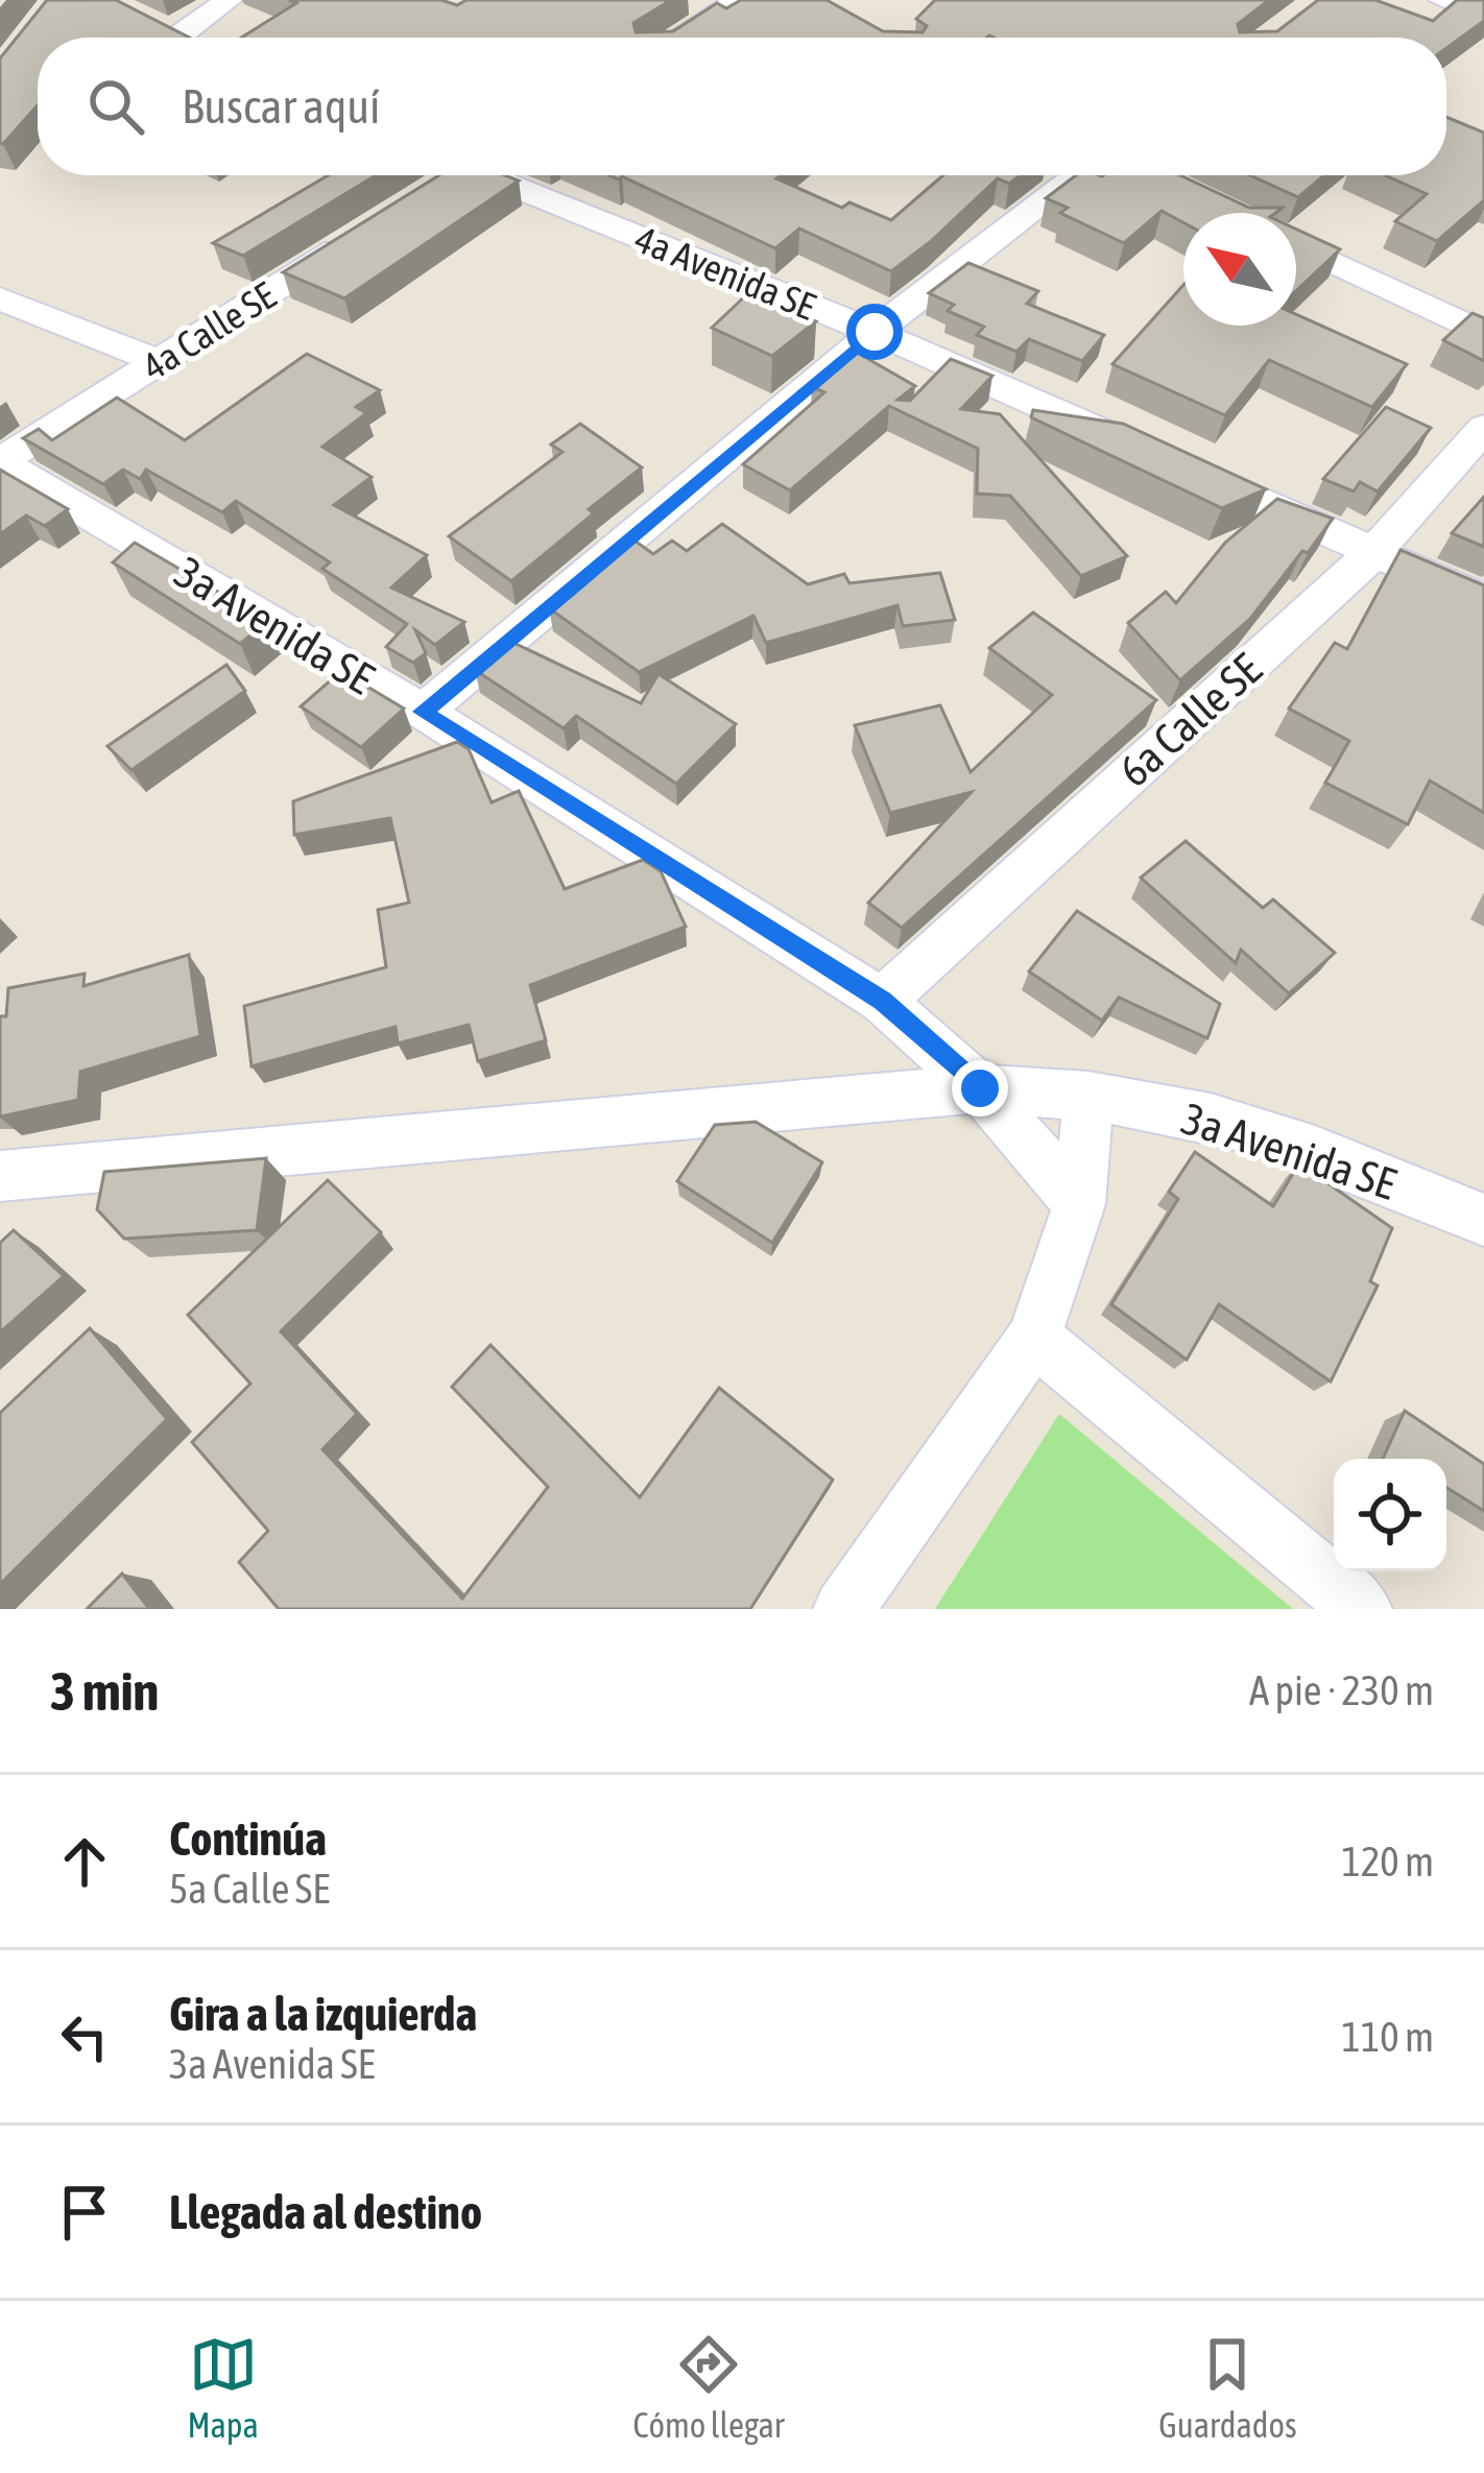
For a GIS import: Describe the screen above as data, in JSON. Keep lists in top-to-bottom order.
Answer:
{
  "streets": {
    "street": [
      "4a Avenida SE",
      "4a Calle SE",
      "3a Avenida SE",
      "6a Calle SE"
    ]
  },
  "crossings": [
    ["4a Avenida SE", "6a Calle SE"],
    ["4a Calle SE", "3a Avenida SE"],
    ["3a Avenida SE", "6a Calle SE"]
  ],
  "north": "top left",
  "page": {
    "search": "Buscar aquí",
    "heading": ["3 min", "A pie · 230 m"],
    "list": [
      ["Continúa", "5a Calle SE", "120 m"],
      ["Gira a la izquierda", "3a Avenida SE", "110 m"],
      "Llegada al destino"
    ],
    "nav": ["Mapa", "Cómo llegar", "Guardados"]
  }
}
